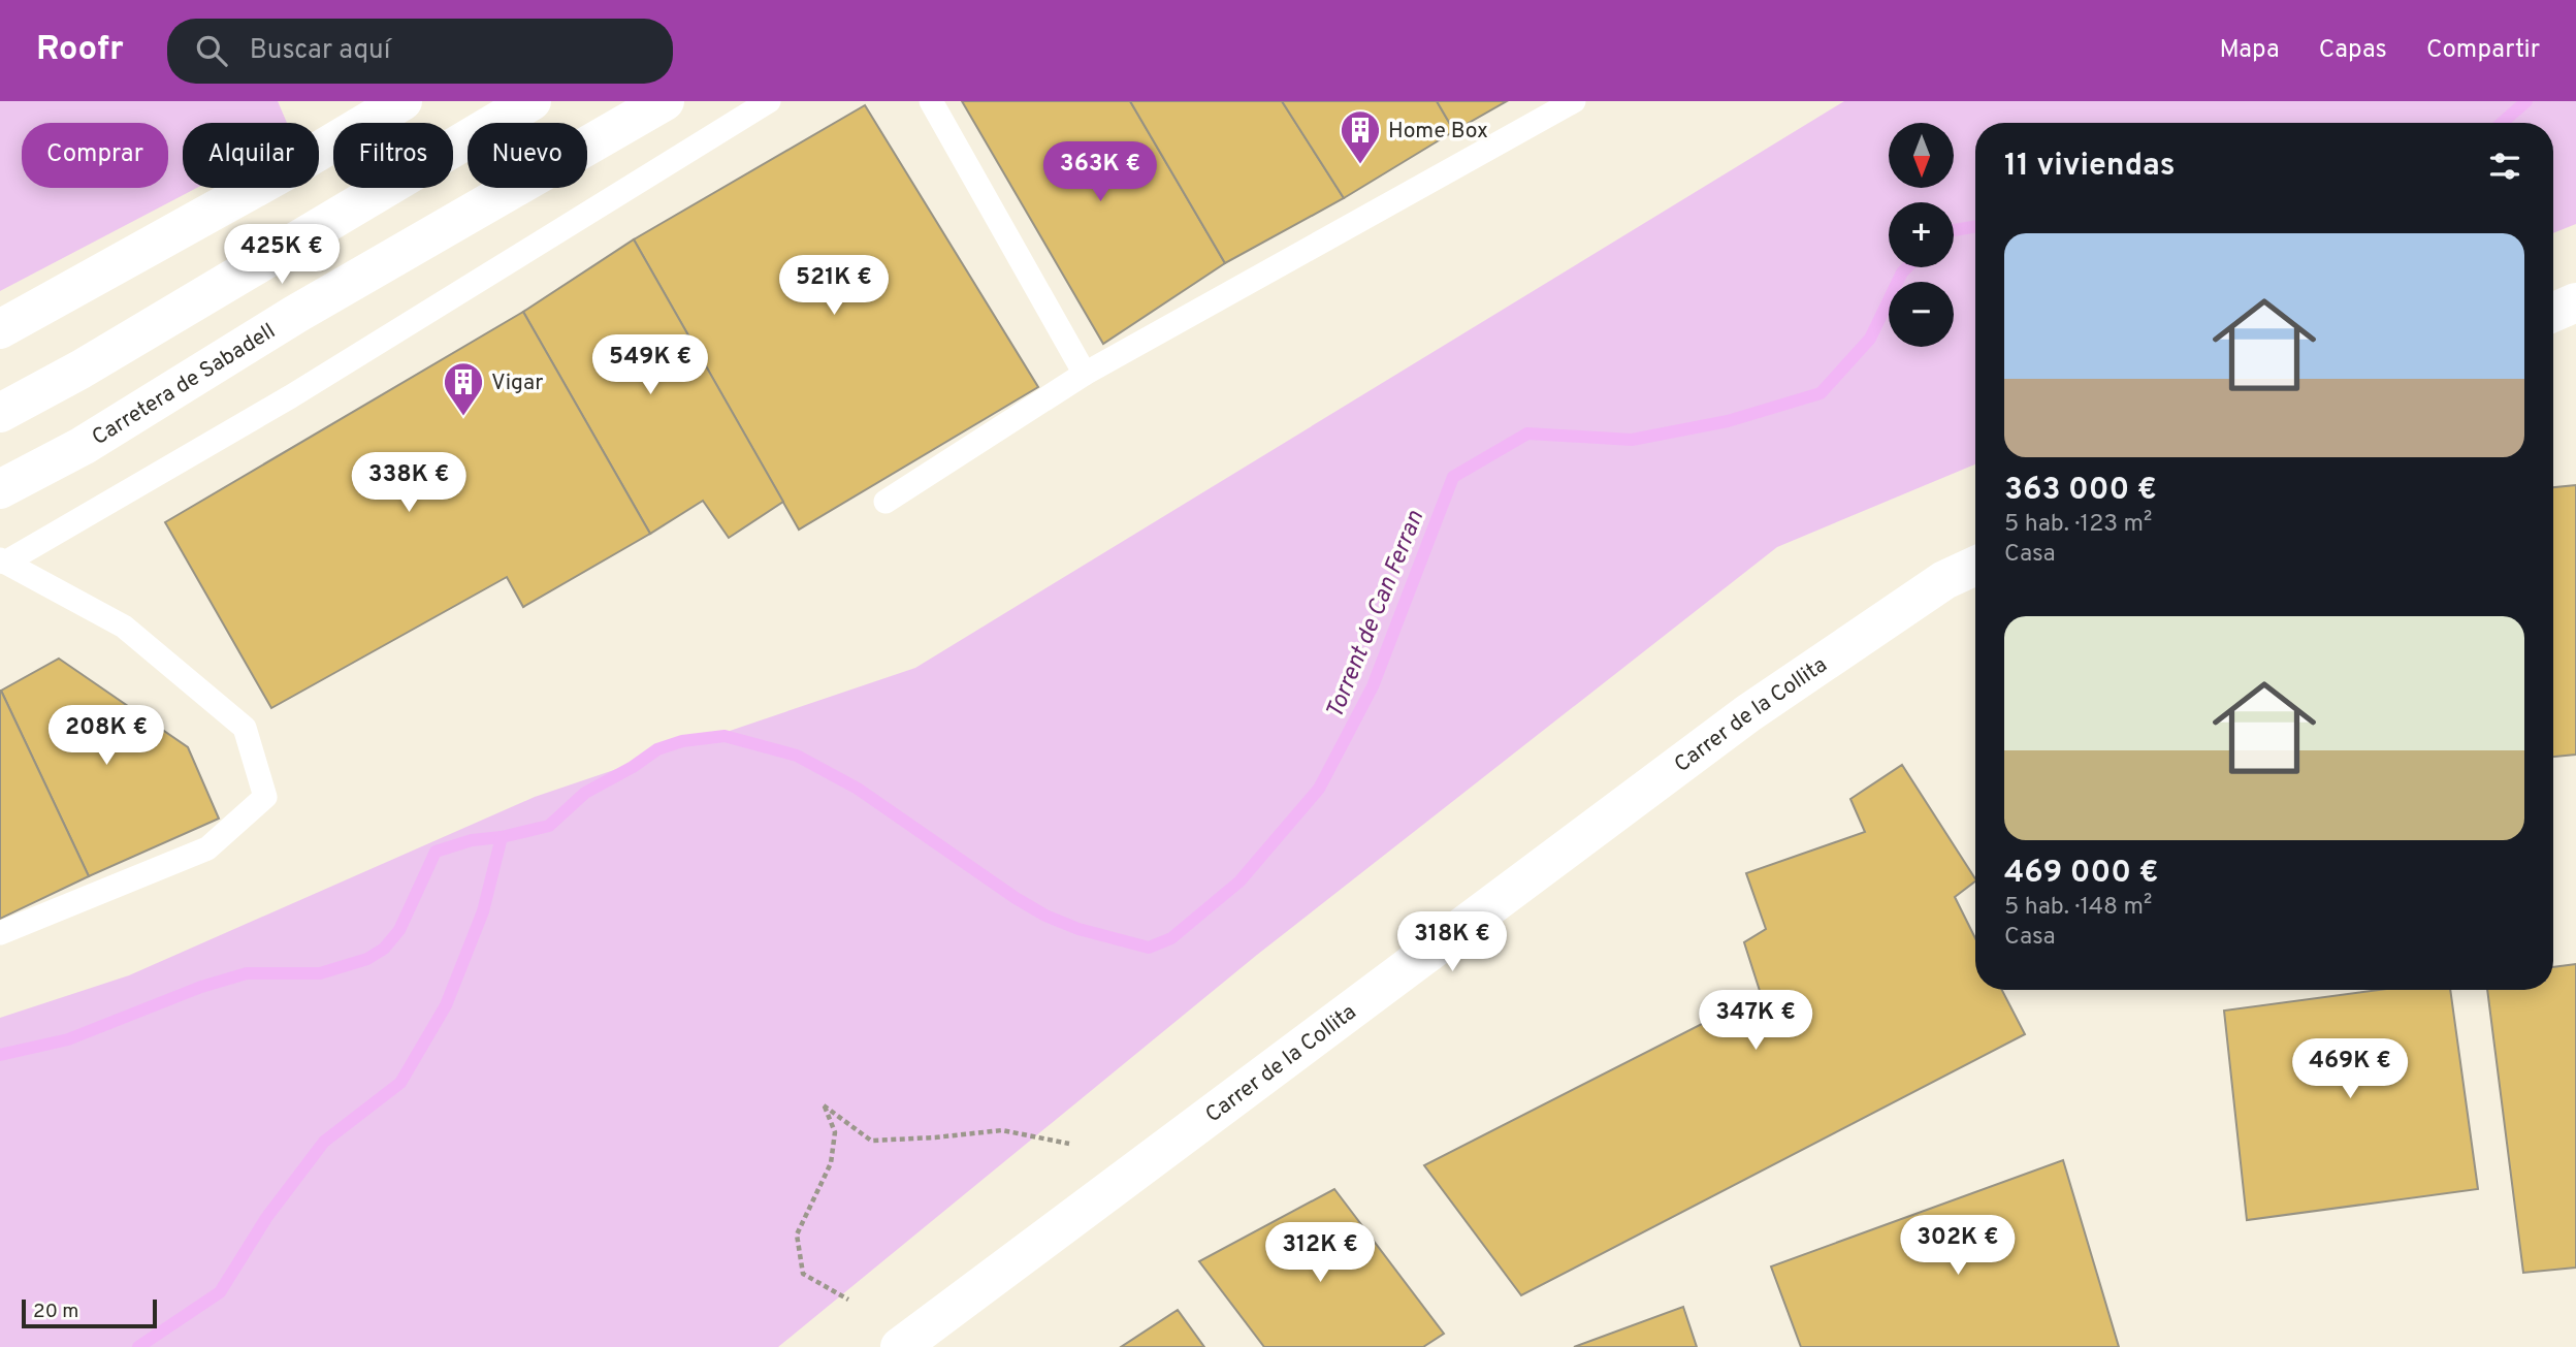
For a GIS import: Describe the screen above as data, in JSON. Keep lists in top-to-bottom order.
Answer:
{
  "streets": {
    "street": ["Carretera de Sabadell", "Carrer de la Collita"]
  },
  "water": ["Torrent de Can Ferran"],
  "places": {
    "building": ["Home Box", "Vigar"]
  },
  "scale_bar": "20 m",
  "north": "bottom",
  "page": {
    "header": "Roofr",
    "search": "Buscar aquí",
    "nav": ["Mapa", "Capas", "Compartir"],
    "map_buttons": ["+", "−"],
    "chip": [
      "Comprar",
      "Alquilar",
      "Filtros",
      "Nuevo"
    ],
    "heading": "11 viviendas",
    "price": [
      "363K €",
      "425K €",
      "521K €",
      "549K €",
      "338K €",
      "208K €",
      "318K €",
      "347K €",
      "469K €",
      "302K €",
      "312K €"
    ],
    "list": [
      {
        "name": "363 000 €",
        "note": "5 hab. · 123 m² · Casa"
      },
      {
        "name": "469 000 €",
        "note": "5 hab. · 148 m² · Casa"
      }
    ],
    "scale": "20 m"
  }
}
